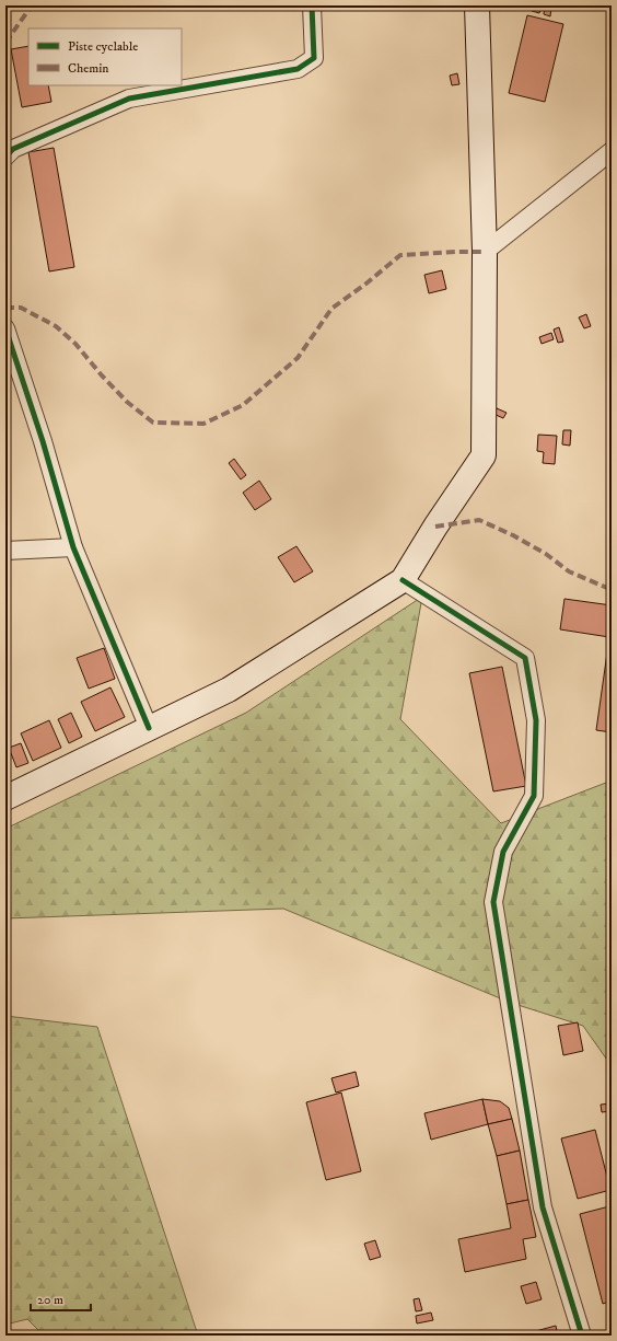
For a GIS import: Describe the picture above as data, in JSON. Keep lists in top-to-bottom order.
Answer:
{
  "legend": ["Piste cyclable", "Chemin"],
  "scale_bar": "20 m"
}
